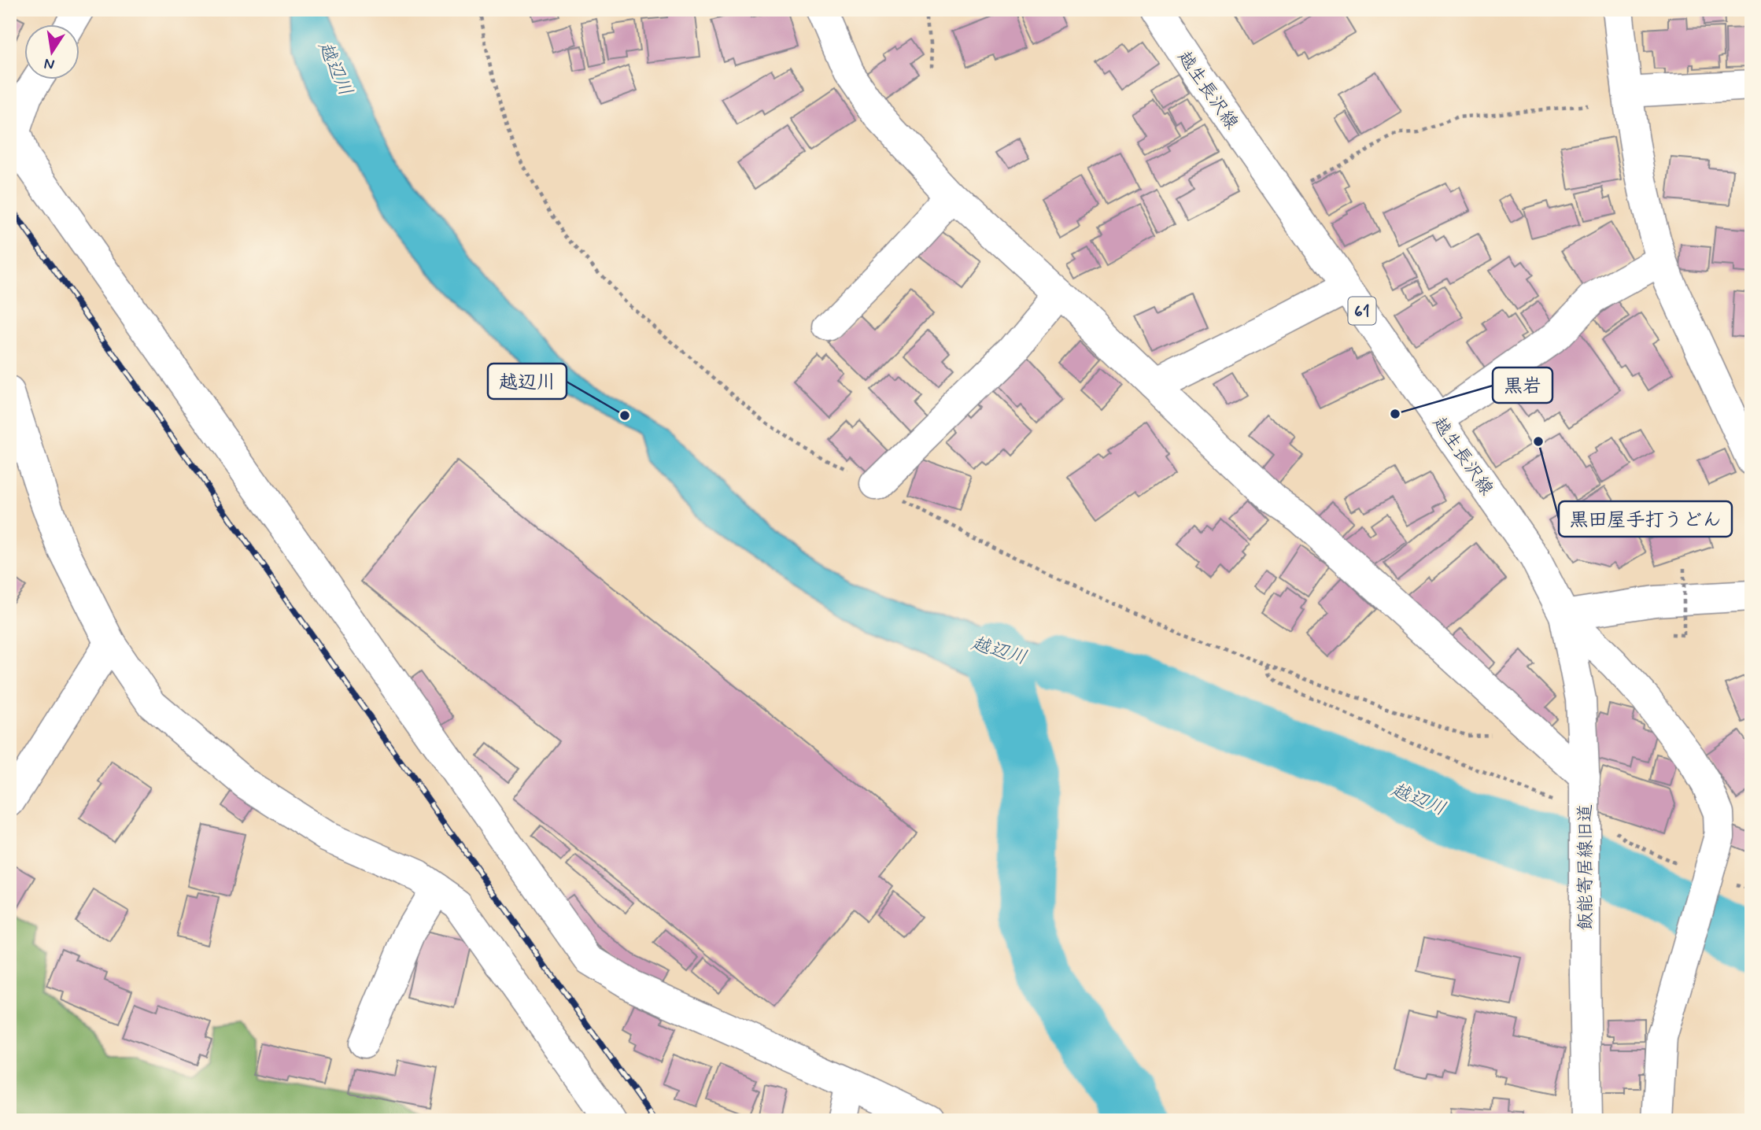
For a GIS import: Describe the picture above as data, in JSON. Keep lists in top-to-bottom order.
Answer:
{
  "streets": {
    "street": ["越生長沢線", "61", "飯能寄居線旧道"]
  },
  "crossings": [
    ["越生長沢線", "飯能寄居線旧道"]
  ],
  "water": ["越辺川"],
  "places": ["黒岩", "越辺川", "黒田屋手打うどん"],
  "north": "bottom"
}
